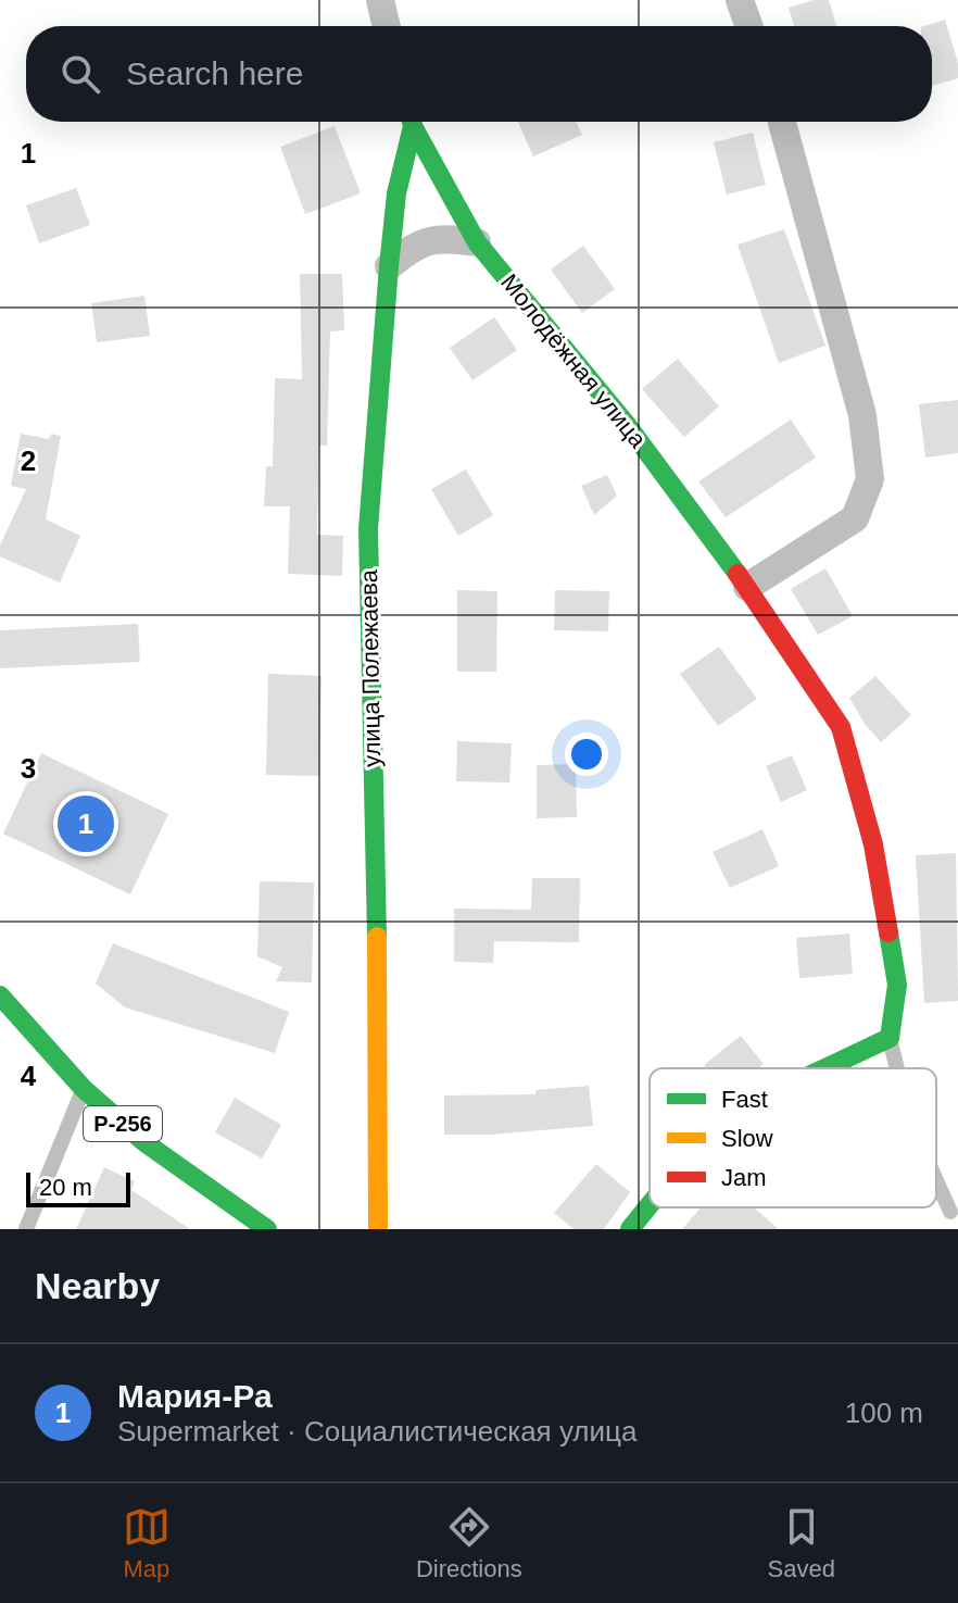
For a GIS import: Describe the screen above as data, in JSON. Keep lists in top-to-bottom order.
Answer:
{
  "streets": {
    "street": ["Молодёжная улица", "улица Полежаева", "Р-256"]
  },
  "legend": ["Fast", "Slow", "Jam"],
  "scale_bar": "20 m",
  "page": {
    "search": "Search here",
    "pins": "1",
    "scale": "20 m",
    "heading": "Nearby",
    "list": [
      {
        "mark": "1",
        "name": "Мария-Ра",
        "note": "Supermarket · Социалистическая улица",
        "value": "100 m"
      }
    ],
    "nav": ["Map", "Directions", "Saved"]
  },
  "grid": {
    "rows": [
      "1",
      "2",
      "3",
      "4"
    ]
  }
}
